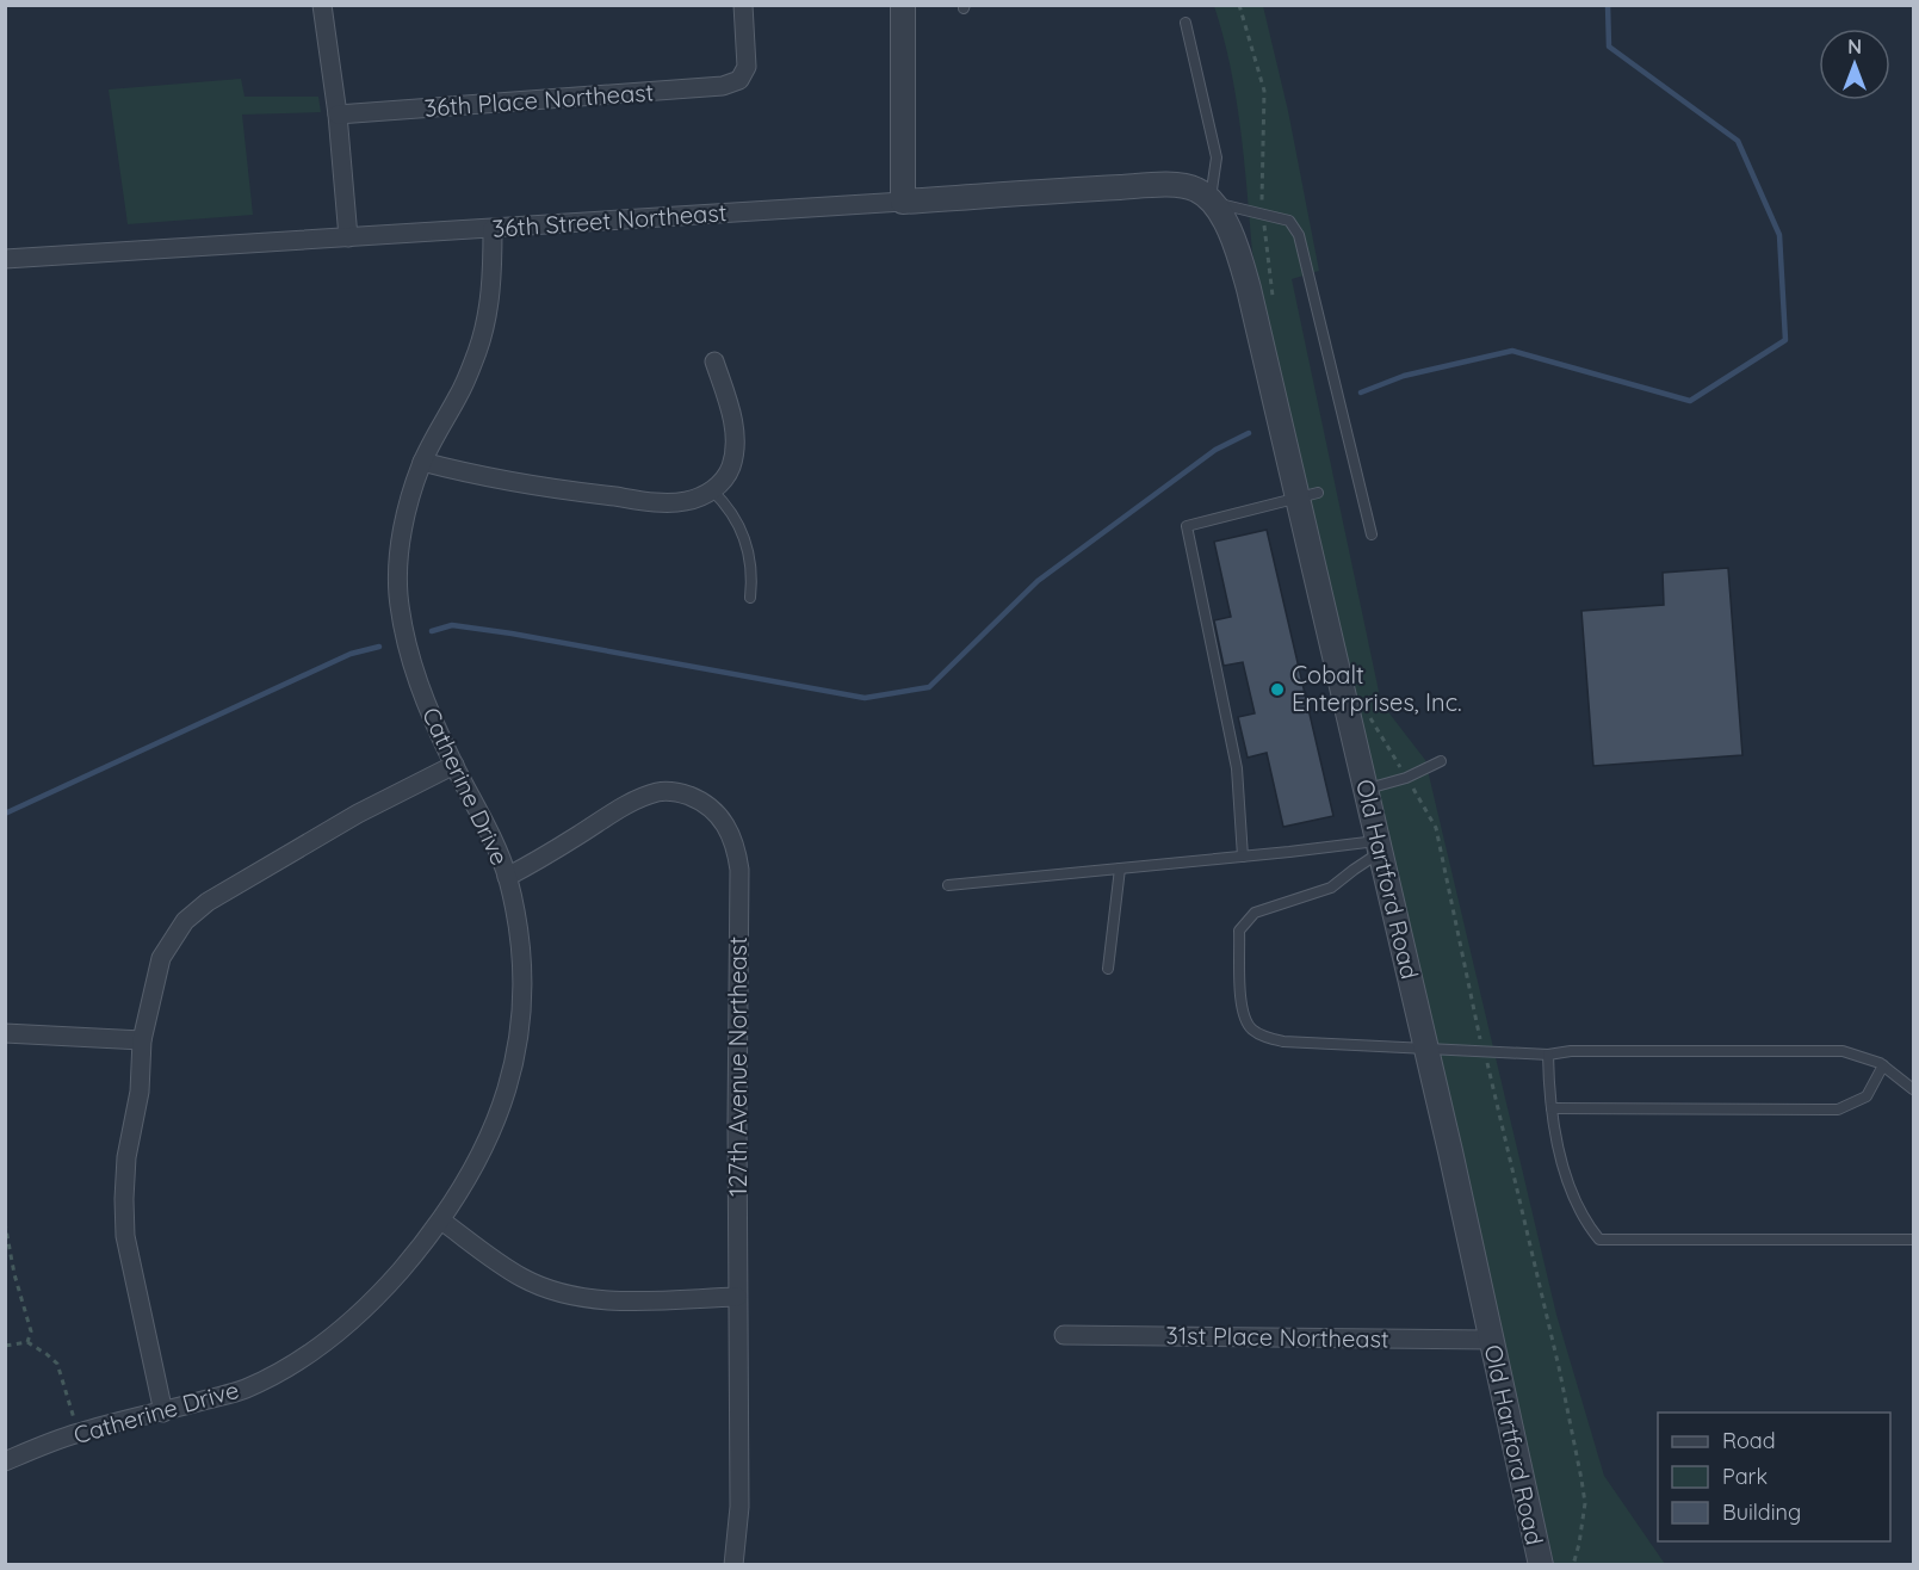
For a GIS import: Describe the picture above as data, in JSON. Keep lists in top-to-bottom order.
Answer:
{
  "streets": {
    "street": [
      "36th Place Northeast",
      "36th Street Northeast",
      "Catherine Drive",
      "Old Hartford Road",
      "127th Avenue Northeast",
      "31st Place Northeast"
    ]
  },
  "crossings": [
    ["36th Street Northeast", "Catherine Drive"],
    ["36th Street Northeast", "Old Hartford Road"],
    ["Catherine Drive", "127th Avenue Northeast"],
    ["Old Hartford Road", "31st Place Northeast"]
  ],
  "places": ["Cobalt Enterprises, Inc."],
  "legend": ["Road", "Park", "Building"],
  "north": "top"
}
